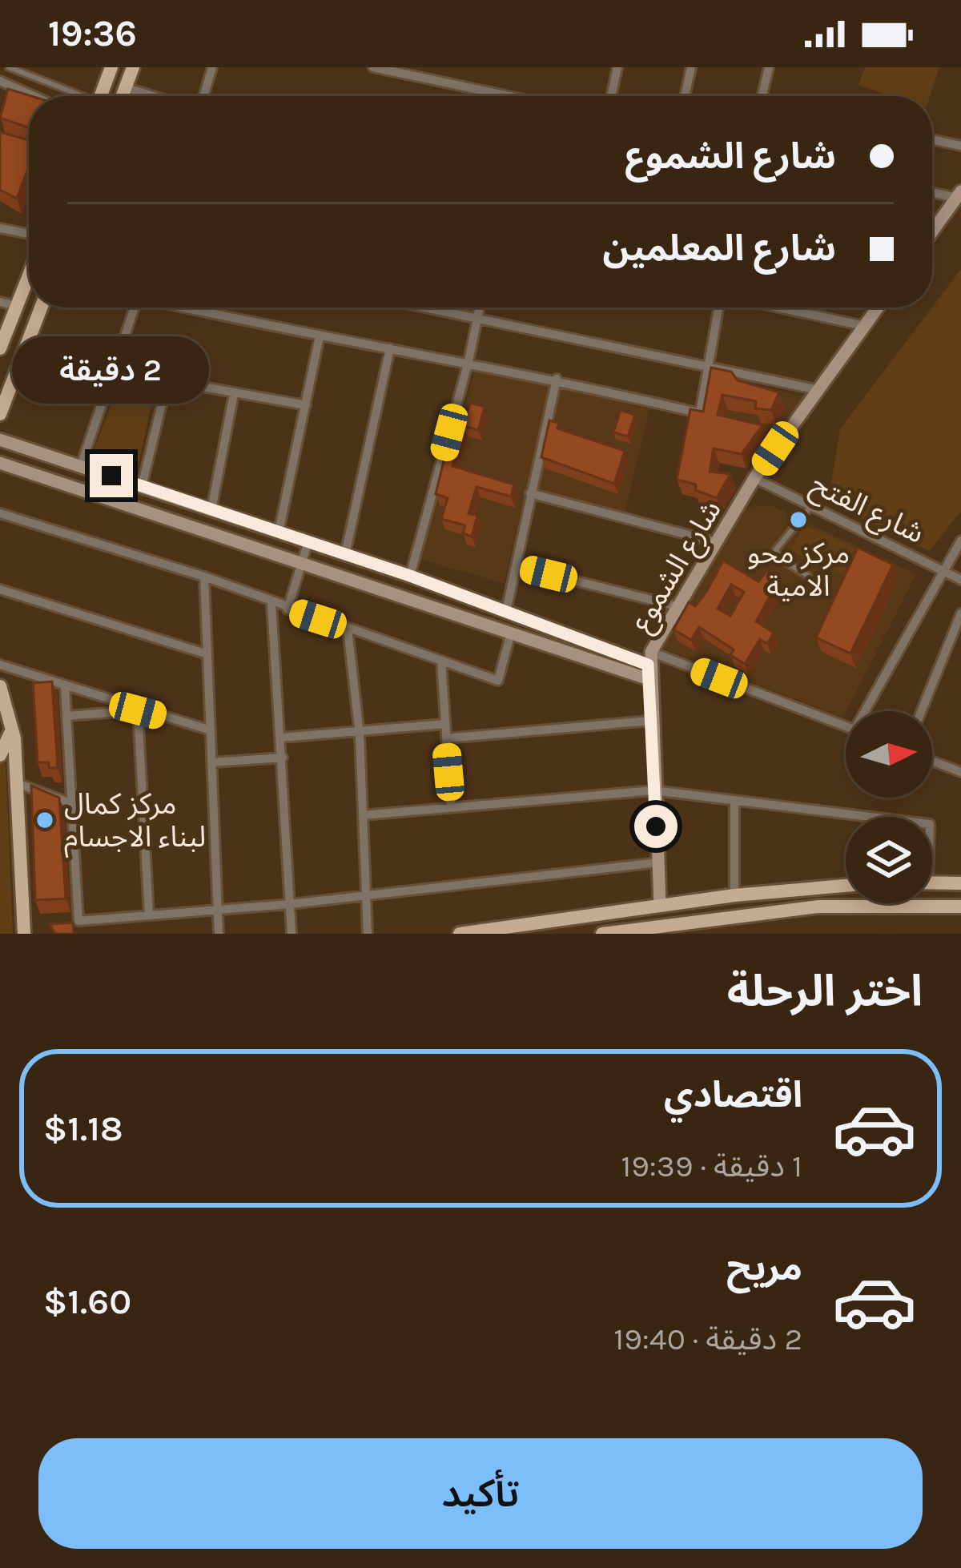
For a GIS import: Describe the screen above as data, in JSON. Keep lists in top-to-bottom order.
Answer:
{
  "streets": {
    "street": ["شارع الفتح", "شارع الشموع"]
  },
  "crossings": [
    ["شارع الفتح", "شارع الشموع"]
  ],
  "places": ["مركز محو الامية", "مركز كمال لبناء الاجسام"],
  "north": "right",
  "page": {
    "status": "19:36",
    "banner": ["شارع الشموع", "شارع المعلمين"],
    "bubble": "2 دقيقة",
    "heading": "اختر الرحلة",
    "list": [
      {
        "name": "اقتصادي",
        "note": "1 دقيقة · 19:39",
        "value": "$1.18"
      },
      {
        "name": "مريح",
        "note": "2 دقيقة · 19:40",
        "value": "$1.60"
      }
    ],
    "buttons": "تأكيد"
  }
}
